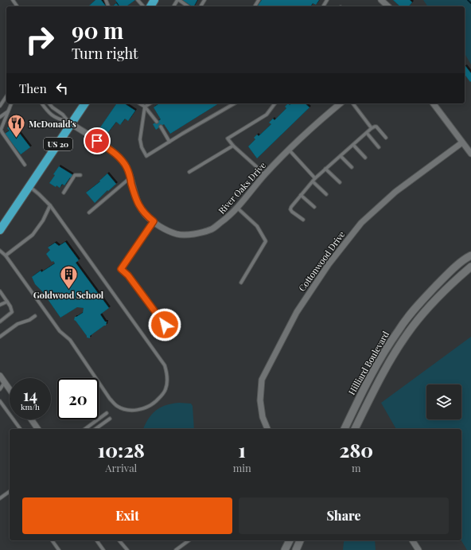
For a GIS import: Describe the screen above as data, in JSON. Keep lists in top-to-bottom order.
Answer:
{
  "streets": {
    "main road": ["US 20", "Hilliard Boulevard"],
    "street": ["River Oaks Drive", "Cottonwood Drive"]
  },
  "crossings": [
    ["US 20", "River Oaks Drive"]
  ],
  "places": {
    "restaurant": ["McDonald's"],
    "building": ["Goldwood School"]
  },
  "page": {
    "turn": ["90 m", "Turn right"],
    "then": "Then",
    "speed": "14 km/h",
    "limit": "20",
    "eta": [
      "10:28",
      "Arrival",
      "1",
      "min",
      "280",
      "m"
    ],
    "buttons": ["Exit", "Share"]
  }
}
